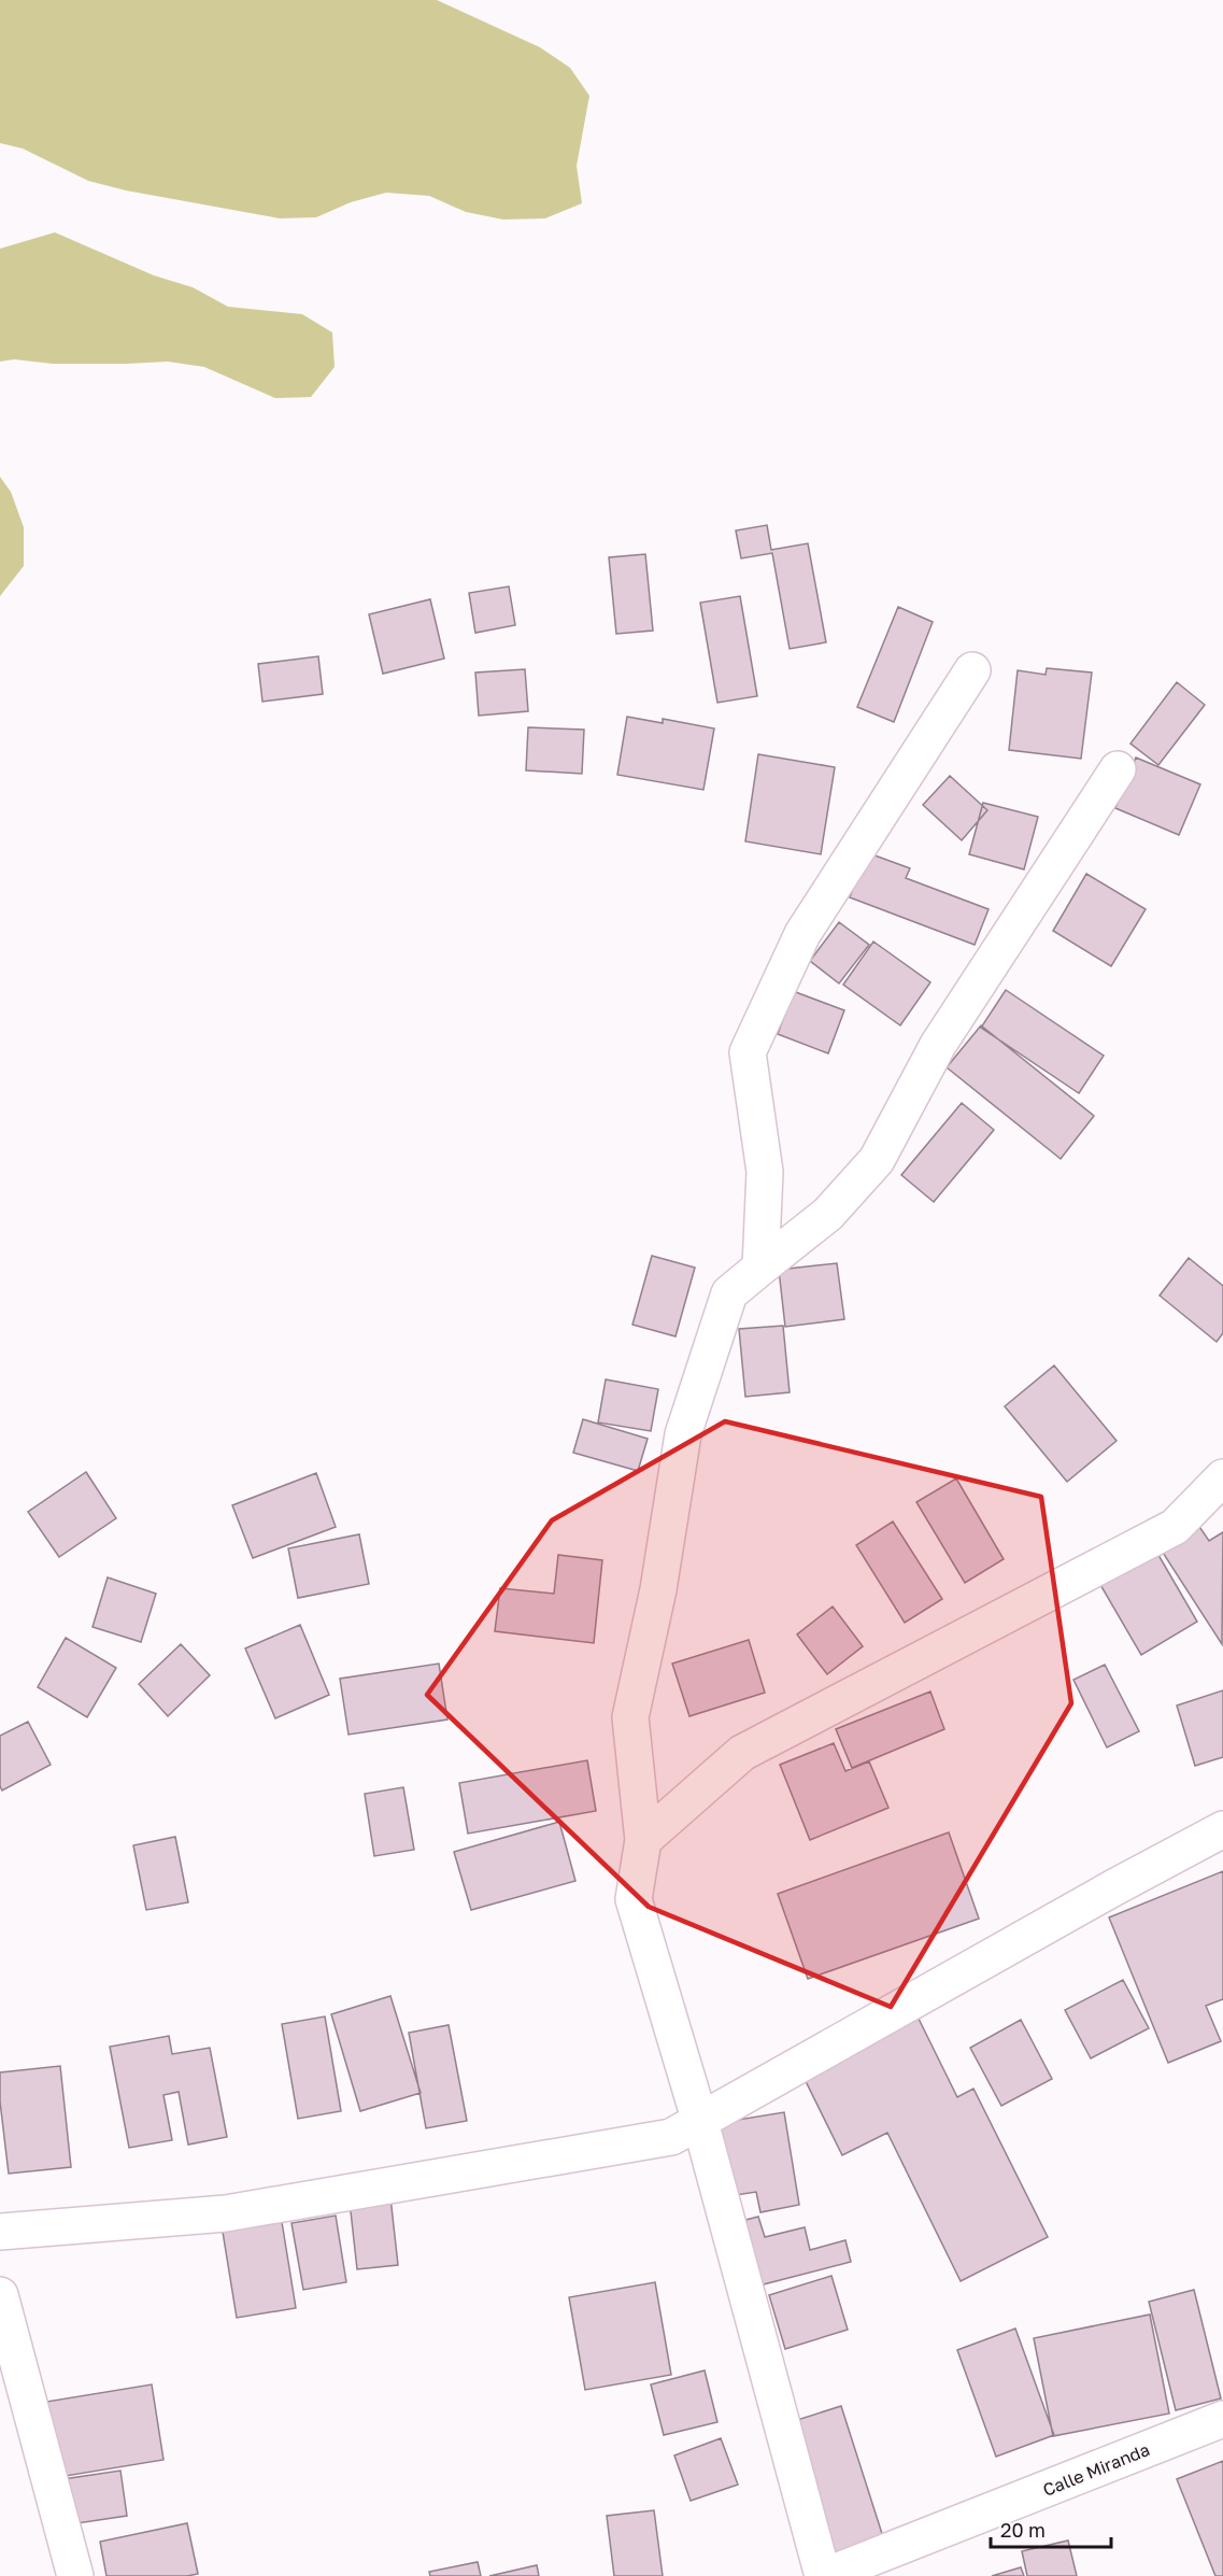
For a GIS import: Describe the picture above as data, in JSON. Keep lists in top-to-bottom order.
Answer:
{
  "streets": {
    "street": ["Calle Miranda"]
  },
  "scale_bar": "20 m"
}
